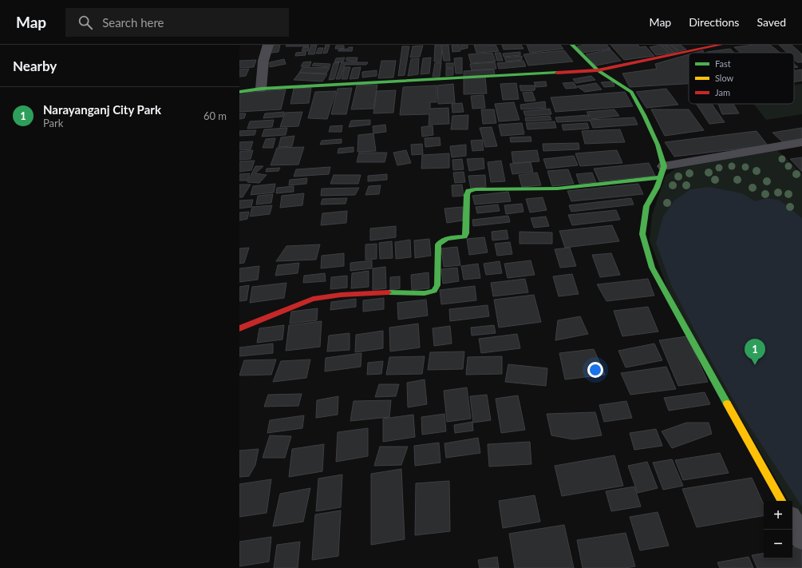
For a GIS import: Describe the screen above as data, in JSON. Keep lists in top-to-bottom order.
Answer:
{
  "legend": ["Fast", "Slow", "Jam"],
  "page": {
    "header": "Map",
    "search": "Search here",
    "nav": ["Map", "Directions", "Saved"],
    "heading": "Nearby",
    "list": [
      {
        "mark": "1",
        "name": "Narayanganj City Park",
        "note": "Park",
        "value": "60 m"
      }
    ],
    "pins": "1",
    "map_buttons": ["+", "−"]
  }
}
